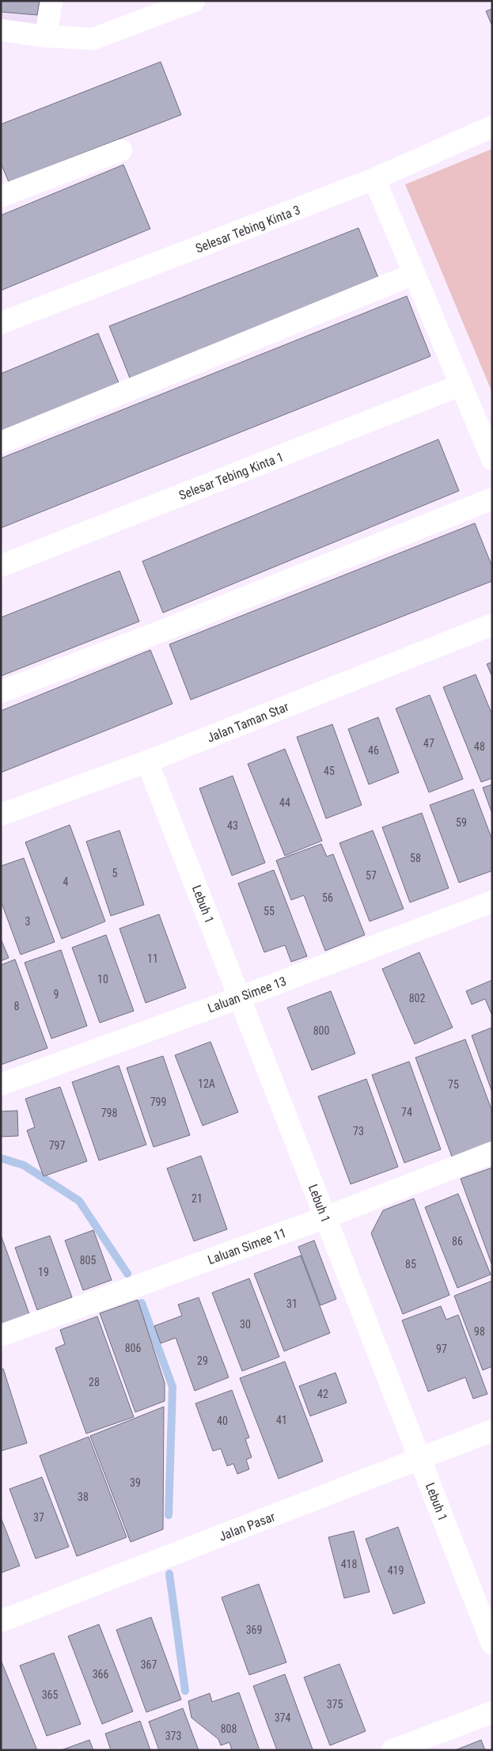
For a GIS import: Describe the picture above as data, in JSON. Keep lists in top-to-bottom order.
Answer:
{
  "streets": {
    "street": [
      "Selesar Tebing Kinta 3",
      "Selesar Tebing Kinta 1",
      "Jalan Taman Star",
      "Lebuh 1",
      "Laluan Simee 13",
      "Laluan Simee 11",
      "Jalan Pasar"
    ]
  },
  "crossings": [
    ["Jalan Taman Star", "Lebuh 1"],
    ["Lebuh 1", "Laluan Simee 13"],
    ["Lebuh 1", "Laluan Simee 11"],
    ["Lebuh 1", "Jalan Pasar"]
  ],
  "house_numbers": [
    "47",
    "48",
    "46",
    "45",
    "44",
    "59",
    "43",
    "58",
    "5",
    "57",
    "4",
    "56",
    "55",
    "3",
    "11",
    "10",
    "9",
    "802",
    "8",
    "800",
    "12A",
    "75",
    "799",
    "74",
    "798",
    "73",
    "797",
    "21",
    "86",
    "805",
    "85",
    "19",
    "31",
    "30",
    "98",
    "806",
    "97",
    "29",
    "28",
    "42",
    "41",
    "40",
    "39",
    "38",
    "37",
    "418",
    "419",
    "369",
    "367",
    "366",
    "365",
    "375",
    "374",
    "808",
    "373"
  ]
}
